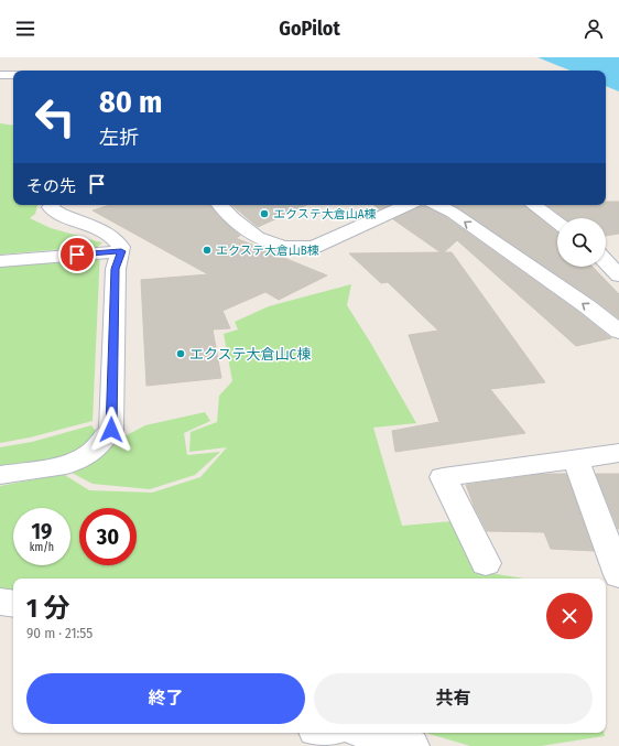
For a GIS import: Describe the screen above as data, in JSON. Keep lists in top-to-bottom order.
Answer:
{
  "places": ["エクステ大倉山A棟", "エクステ大倉山B棟", "エクステ大倉山C棟"],
  "page": {
    "header": "GoPilot",
    "turn": ["80 m", "左折"],
    "then": "その先",
    "speed": "19 km/h",
    "limit": "30",
    "heading": ["1 分", "90 m · 21:55"],
    "buttons": ["終了", "共有"]
  }
}
